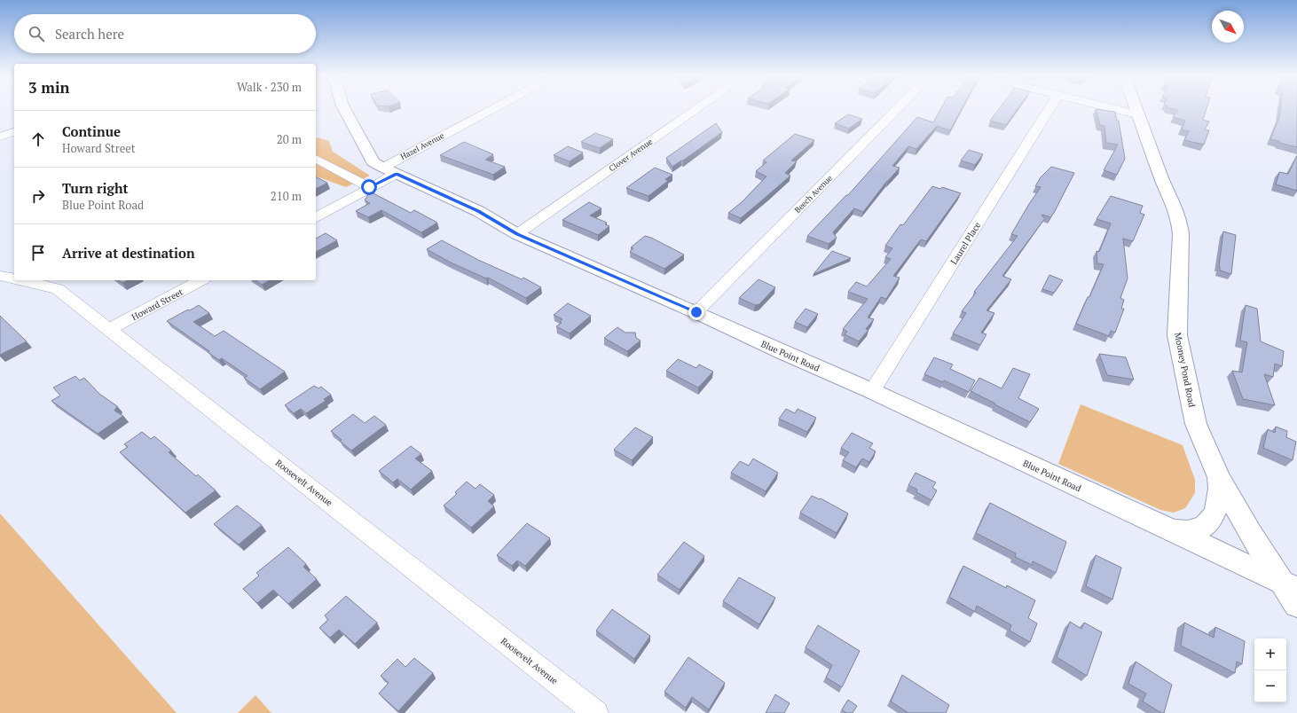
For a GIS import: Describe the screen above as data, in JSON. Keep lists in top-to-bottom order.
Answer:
{
  "streets": {
    "street": [
      "Hazel Avenue",
      "Clover Avenue",
      "Beech Avenue",
      "Laurel Place",
      "Howard Street",
      "Blue Point Road",
      "Mooney Pond Road",
      "Roosevelt Avenue"
    ]
  },
  "crossings": [
    ["Hazel Avenue", "Blue Point Road"],
    ["Clover Avenue", "Blue Point Road"],
    ["Beech Avenue", "Blue Point Road"],
    ["Laurel Place", "Blue Point Road"],
    ["Howard Street", "Roosevelt Avenue"],
    ["Blue Point Road", "Mooney Pond Road"]
  ],
  "north": "bottom right",
  "page": {
    "search": "Search here",
    "heading": ["3 min", "Walk · 230 m"],
    "list": [
      ["Continue", "Howard Street", "20 m"],
      ["Turn right", "Blue Point Road", "210 m"],
      "Arrive at destination"
    ],
    "map_buttons": ["+", "−"]
  }
}
